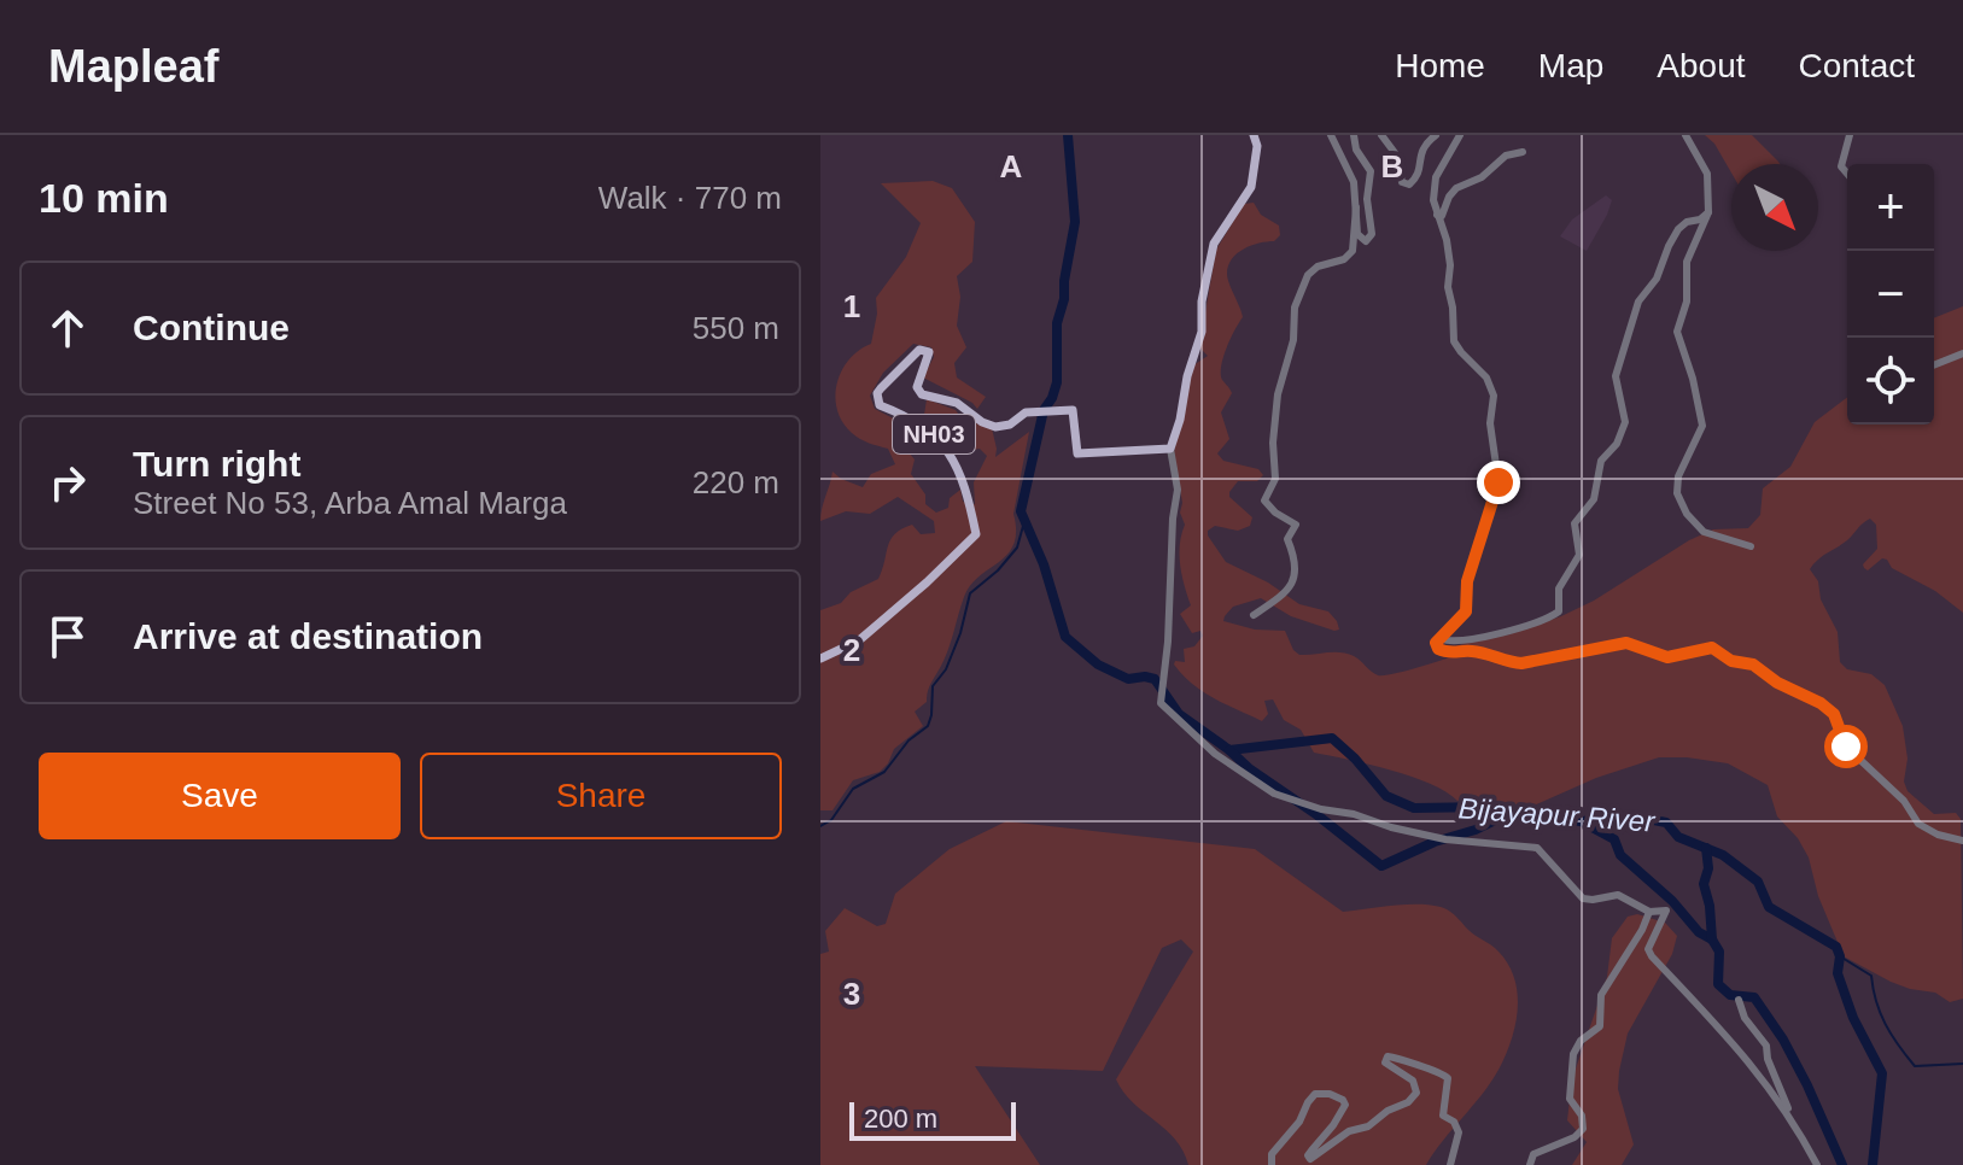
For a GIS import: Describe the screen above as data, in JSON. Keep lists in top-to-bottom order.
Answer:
{
  "streets": {
    "main road": ["NH03"]
  },
  "water": ["Bijayapur River"],
  "scale_bar": "200 m",
  "north": "bottom right",
  "page": {
    "header": "Mapleaf",
    "nav": [
      "Home",
      "Map",
      "About",
      "Contact"
    ],
    "heading": ["10 min", "Walk · 770 m"],
    "map_buttons": ["+", "−"],
    "list": [
      ["Continue", "550 m"],
      ["Turn right", "Street No 53, Arba Amal Marga", "220 m"],
      "Arrive at destination"
    ],
    "buttons": ["Save", "Share"],
    "scale": "200 m"
  },
  "grid": {
    "columns": ["A", "B"],
    "rows": ["1", "2", "3"]
  }
}
